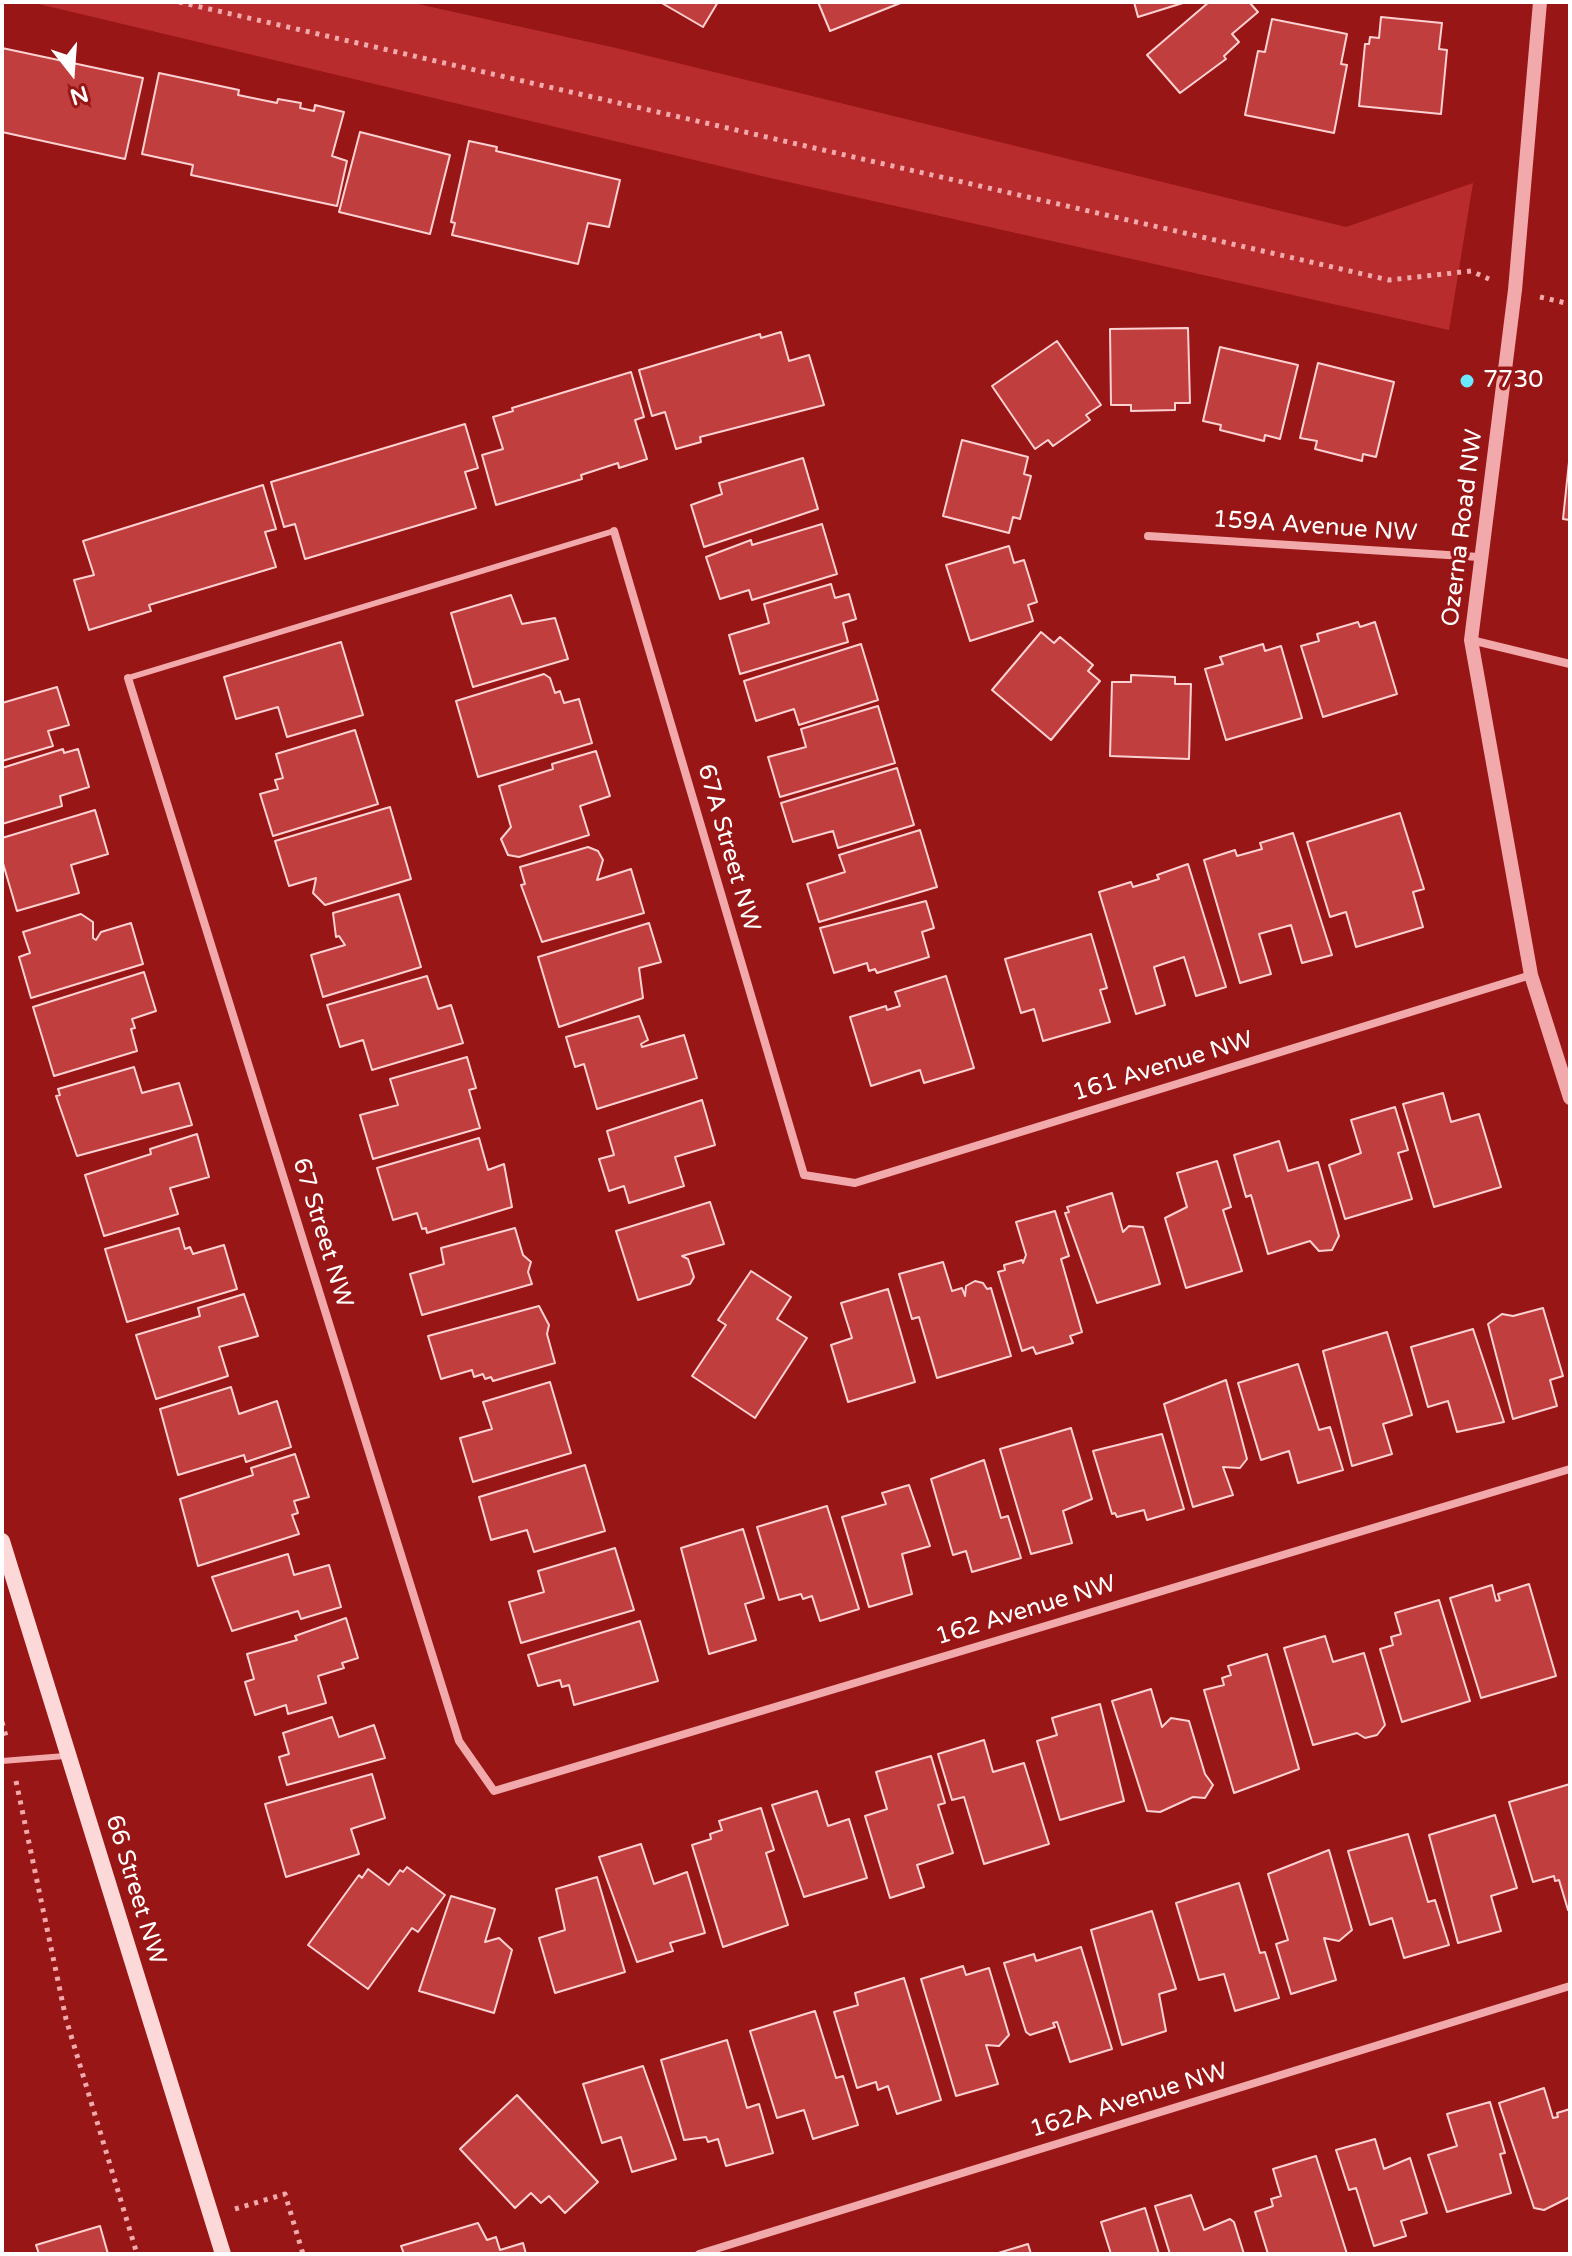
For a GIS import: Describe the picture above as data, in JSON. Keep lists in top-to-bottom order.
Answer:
{
  "streets": {
    "main road": ["66 Street NW"],
    "street": [
      "159A Avenue NW",
      "Ozerna Road NW",
      "67A Street NW",
      "161 Avenue NW",
      "67 Street NW",
      "162 Avenue NW",
      "162A Avenue NW"
    ]
  },
  "crossings": [
    ["159A Avenue NW", "Ozerna Road NW"],
    ["Ozerna Road NW", "161 Avenue NW"],
    ["67A Street NW", "161 Avenue NW"],
    ["67 Street NW", "162 Avenue NW"]
  ],
  "places": ["7730"],
  "north": "bottom"
}
